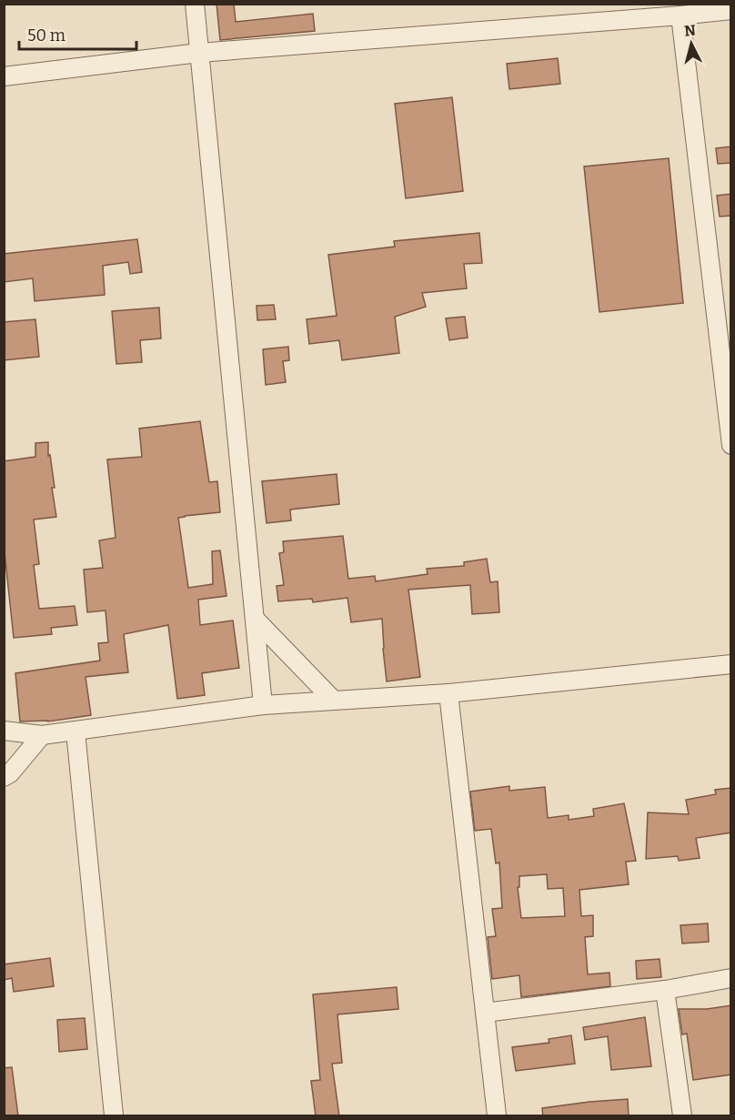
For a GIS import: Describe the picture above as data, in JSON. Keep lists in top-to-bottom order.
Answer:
{
  "scale_bar": "50 m",
  "north": "top"
}
